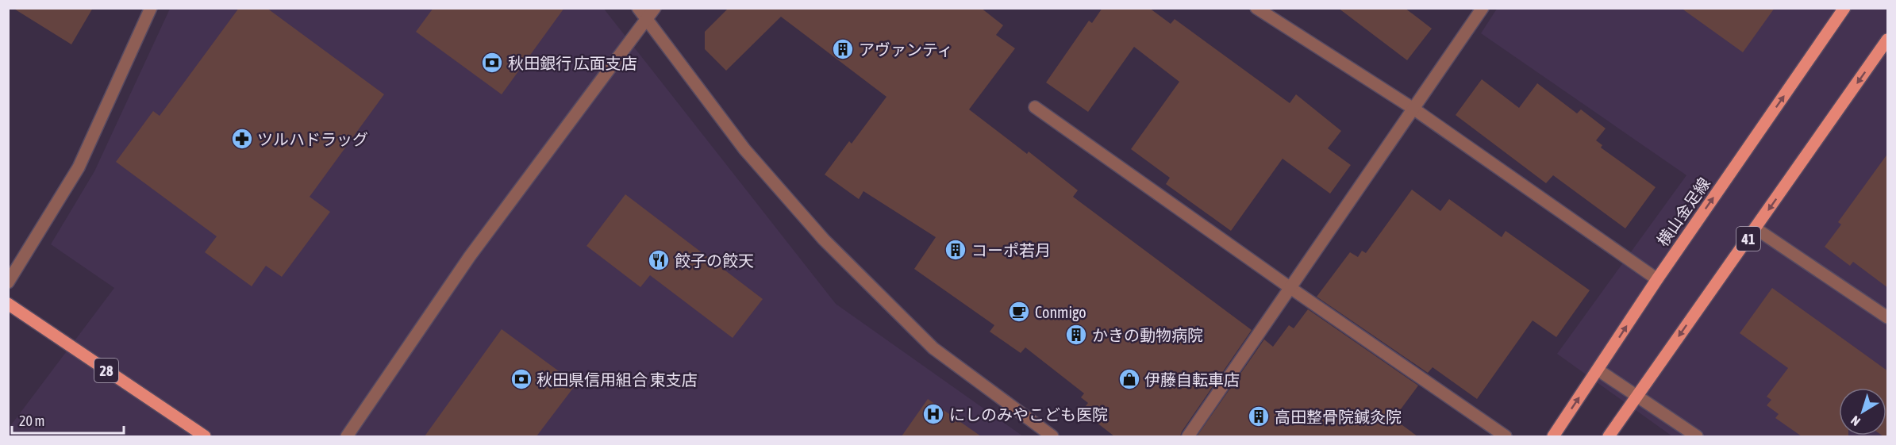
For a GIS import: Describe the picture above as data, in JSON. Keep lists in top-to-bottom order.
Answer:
{
  "streets": {
    "main road": ["横山金足線", "41", "28"]
  },
  "places": {
    "building": [
      "アヴァンティ",
      "コーポ若月",
      "かきの動物病院",
      "高田整骨院鍼灸院"
    ],
    "bank": ["秋田銀行 広面支店", "秋田県信用組合 東支店"],
    "pharmacy": ["ツルハドラッグ"],
    "restaurant": ["餃子の餃天"],
    "cafe": ["Conmigo"],
    "shop": ["伊藤自転車店"],
    "hospital": ["にしのみやこども医院"]
  },
  "scale_bar": "20 m",
  "north": "bottom left"
}
